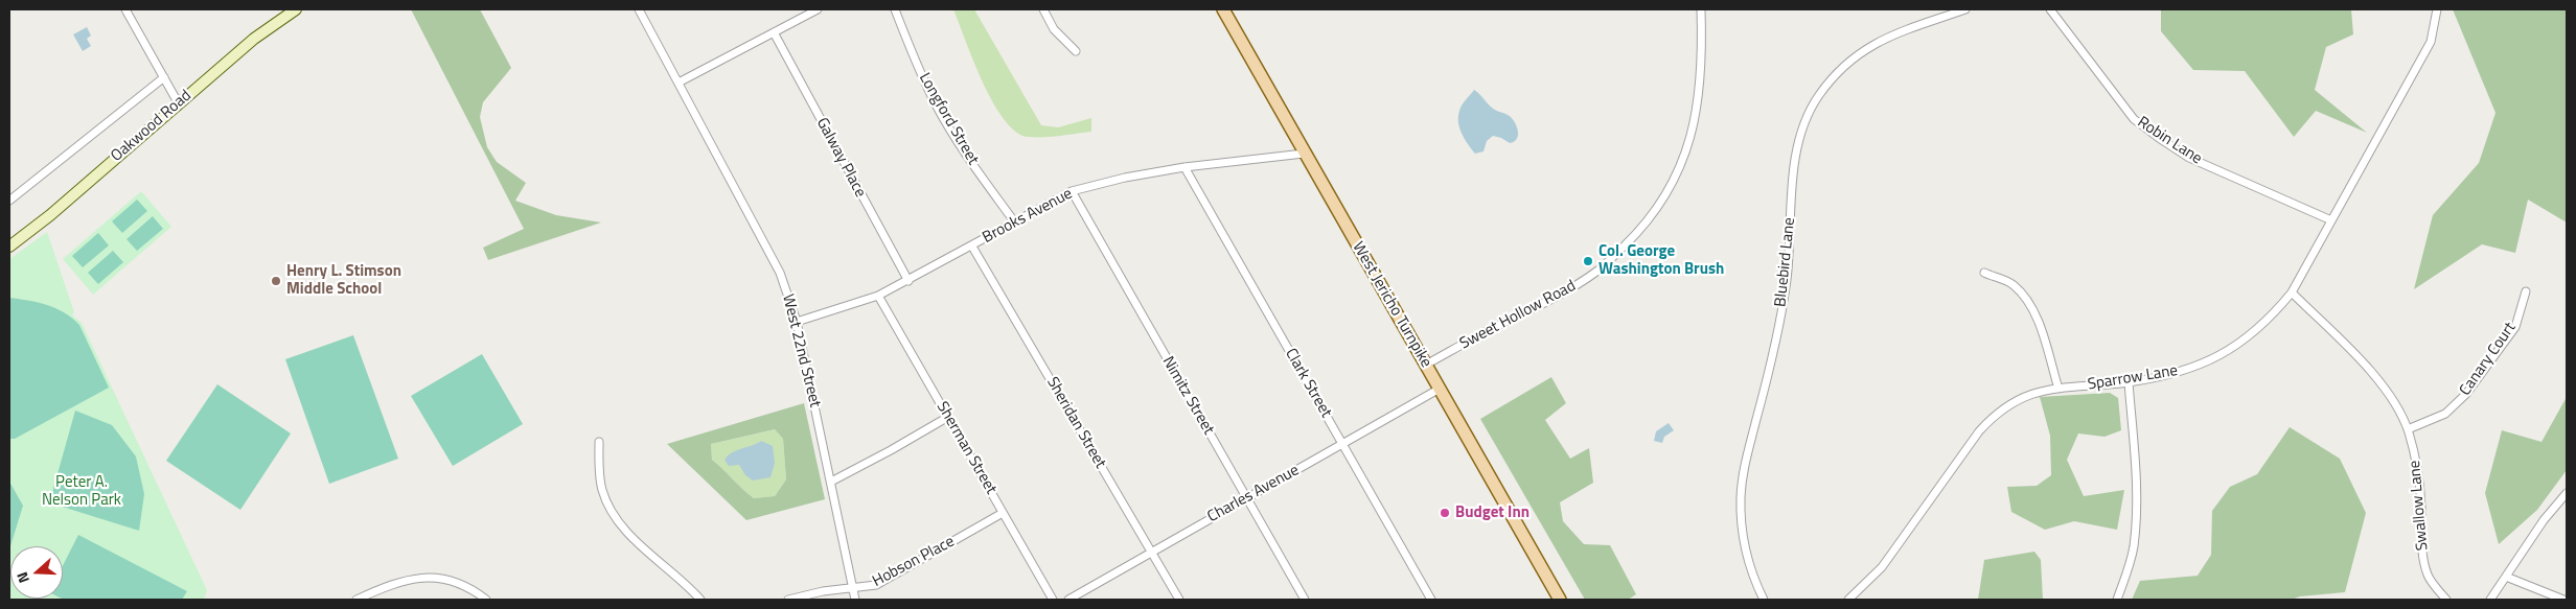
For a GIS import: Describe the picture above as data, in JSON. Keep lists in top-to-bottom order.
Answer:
{
  "streets": {
    "main road": ["Oakwood Road", "West Jericho Turnpike"],
    "street": [
      "Longford Street",
      "Robin Lane",
      "Galway Place",
      "Brooks Avenue",
      "Bluebird Lane",
      "Sweet Hollow Road",
      "West 22nd Street",
      "Canary Court",
      "Sparrow Lane",
      "Clark Street",
      "Nimitz Street",
      "Sheridan Street",
      "Sherman Street",
      "Charles Avenue",
      "Swallow Lane",
      "Hobson Place"
    ]
  },
  "crossings": [
    ["Longford Street", "Brooks Avenue"],
    ["Robin Lane", "Sparrow Lane"],
    ["Galway Place", "Brooks Avenue"],
    ["Brooks Avenue", "West Jericho Turnpike"],
    ["Brooks Avenue", "West 22nd Street"],
    ["Brooks Avenue", "Clark Street"],
    ["Brooks Avenue", "Nimitz Street"],
    ["Brooks Avenue", "Sheridan Street"],
    ["Brooks Avenue", "Sherman Street"],
    ["West Jericho Turnpike", "Sweet Hollow Road"],
    ["West Jericho Turnpike", "Charles Avenue"],
    ["West 22nd Street", "Hobson Place"],
    ["Canary Court", "Swallow Lane"],
    ["Sparrow Lane", "Swallow Lane"],
    ["Clark Street", "Charles Avenue"],
    ["Nimitz Street", "Charles Avenue"],
    ["Sheridan Street", "Charles Avenue"],
    ["Sherman Street", "Hobson Place"]
  ],
  "parks": ["Peter A. Nelson Park"],
  "places": ["Col. George Washington Brush", "Henry L. Stimson Middle School", "Budget Inn"],
  "north": "left"
}
